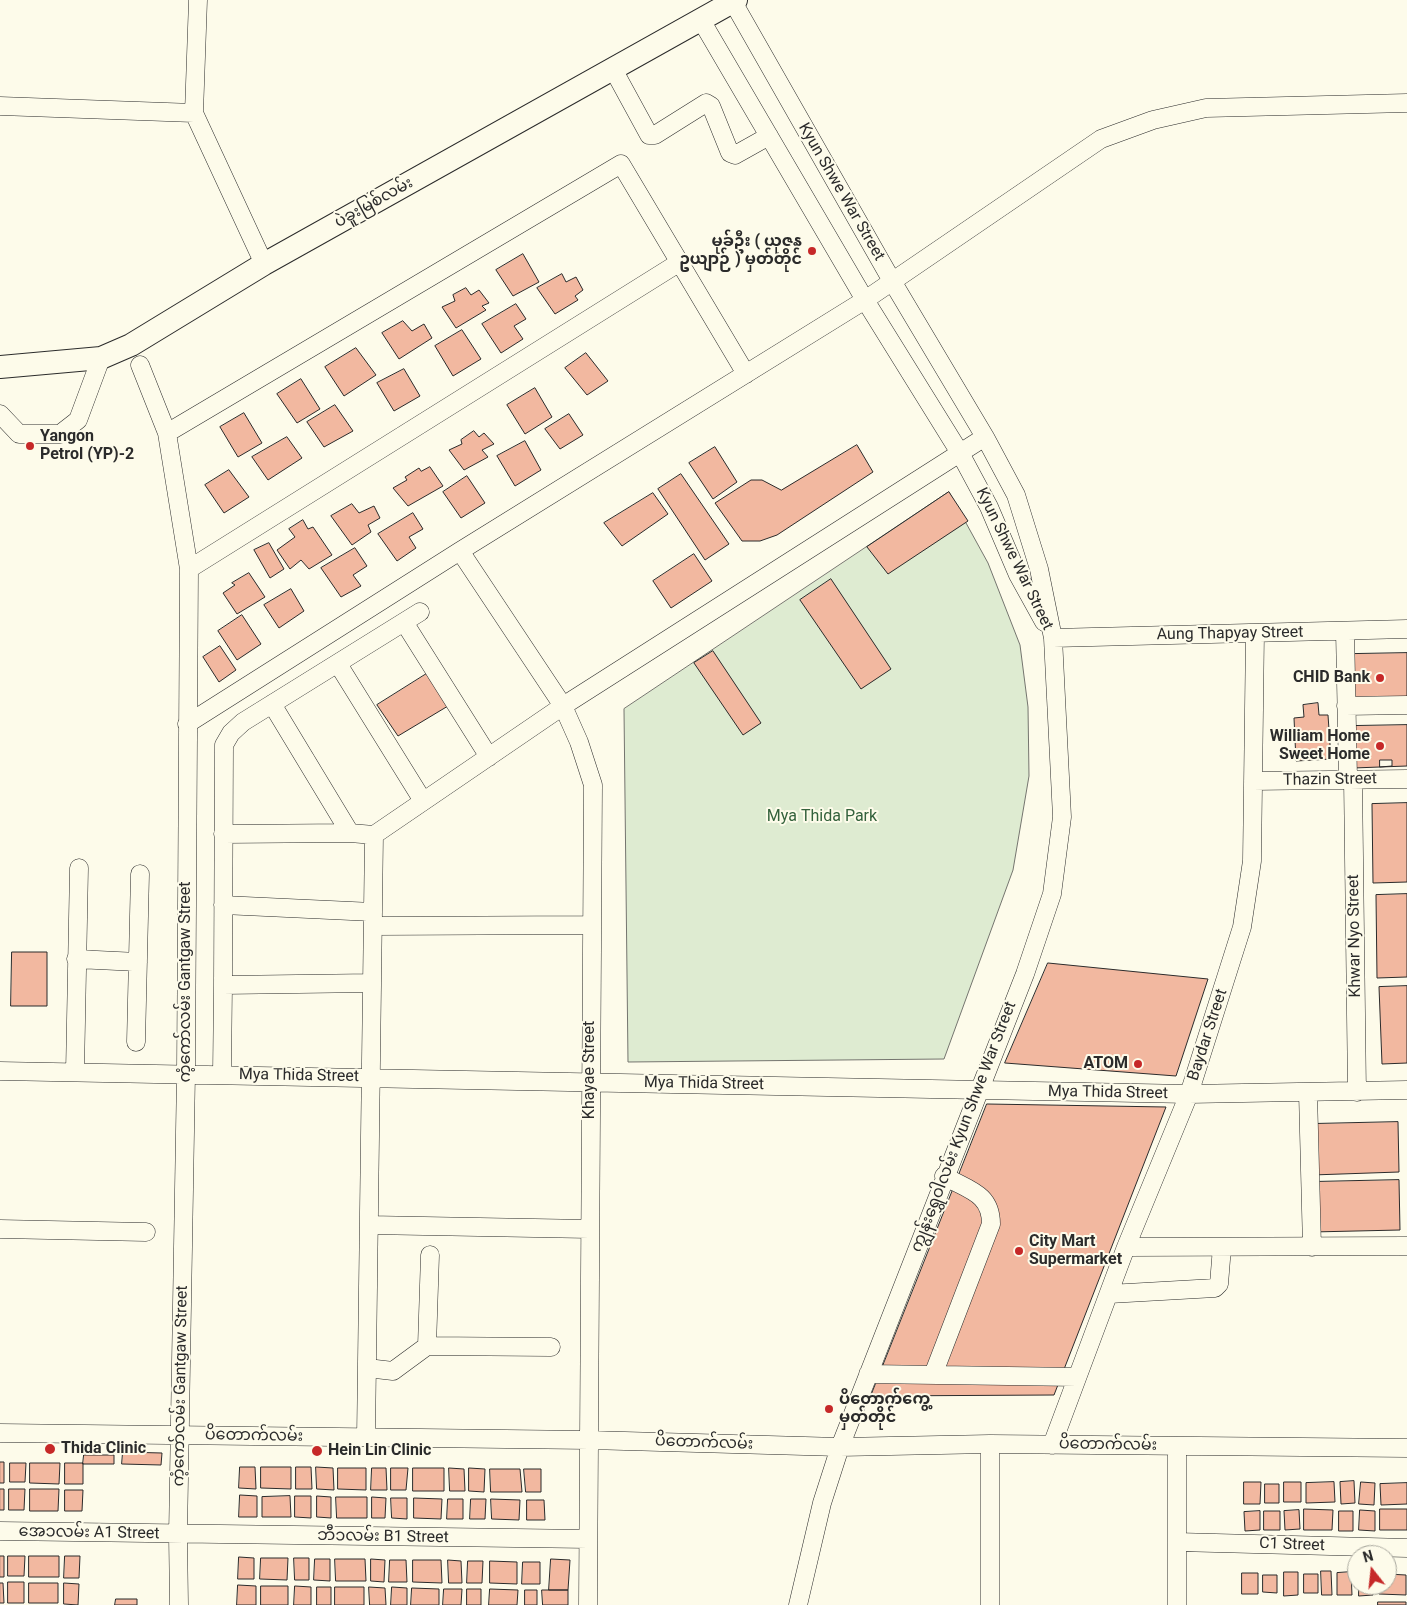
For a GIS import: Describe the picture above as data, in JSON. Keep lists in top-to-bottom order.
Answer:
{
  "streets": {
    "main road": ["ပဲခူးမြစ်လမ်း"],
    "street": [
      "Kyun Shwe War Street",
      "Aung Thapyay Street",
      "Thazin Street",
      "Khwar Nyo Street",
      "ကံ့ကော်လမ်း Gantgaw Street",
      "Baydar Street",
      "Khayae Street",
      "Mya Thida Street",
      "ကျွန်းရွှေဝါလမ်း Kyun Shwe War Street",
      "ပိတောက်လမ်း",
      "အေ၁လမ်း A1 Street",
      "ဘီ၁လမ်း B1 Street",
      "C1 Street"
    ]
  },
  "crossings": [
    ["Kyun Shwe War Street", "ပဲခူးမြစ်လမ်း"],
    ["Kyun Shwe War Street", "Aung Thapyay Street"],
    ["Kyun Shwe War Street", "ကျွန်းရွှေဝါလမ်း Kyun Shwe War Street"],
    ["Aung Thapyay Street", "Khwar Nyo Street"],
    ["Aung Thapyay Street", "Baydar Street"],
    ["Aung Thapyay Street", "ကျွန်းရွှေဝါလမ်း Kyun Shwe War Street"],
    ["Thazin Street", "Khwar Nyo Street"],
    ["Thazin Street", "Baydar Street"],
    ["Khwar Nyo Street", "Mya Thida Street"],
    ["ကံ့ကော်လမ်း Gantgaw Street", "Mya Thida Street"],
    ["ကံ့ကော်လမ်း Gantgaw Street", "ပိတောက်လမ်း"],
    ["ကံ့ကော်လမ်း Gantgaw Street", "အေ၁လမ်း A1 Street"],
    ["ကံ့ကော်လမ်း Gantgaw Street", "ဘီ၁လမ်း B1 Street"],
    ["Baydar Street", "Mya Thida Street"],
    ["Baydar Street", "ပိတောက်လမ်း"],
    ["Khayae Street", "Mya Thida Street"],
    ["Khayae Street", "ပိတောက်လမ်း"],
    ["Khayae Street", "ဘီ၁လမ်း B1 Street"],
    ["Mya Thida Street", "ကျွန်းရွှေဝါလမ်း Kyun Shwe War Street"],
    ["ကျွန်းရွှေဝါလမ်း Kyun Shwe War Street", "ပိတောက်လမ်း"],
    ["အေ၁လမ်း A1 Street", "ဘီ၁လမ်း B1 Street"]
  ],
  "parks": ["Mya Thida Park"],
  "places": [
    "မုခ်ဦး ( ယုဇန ဥယျာဉ် ) မှတ်တိုင်",
    "Yangon Petrol (YP)-2",
    "CHID Bank",
    "William Home Sweet Home",
    "ATOM",
    "City Mart Supermarket",
    "ပိတောက်ကွေ့ မှတ်တိုင်",
    "Thida Clinic",
    "Hein Lin Clinic"
  ],
  "north": "top"
}
